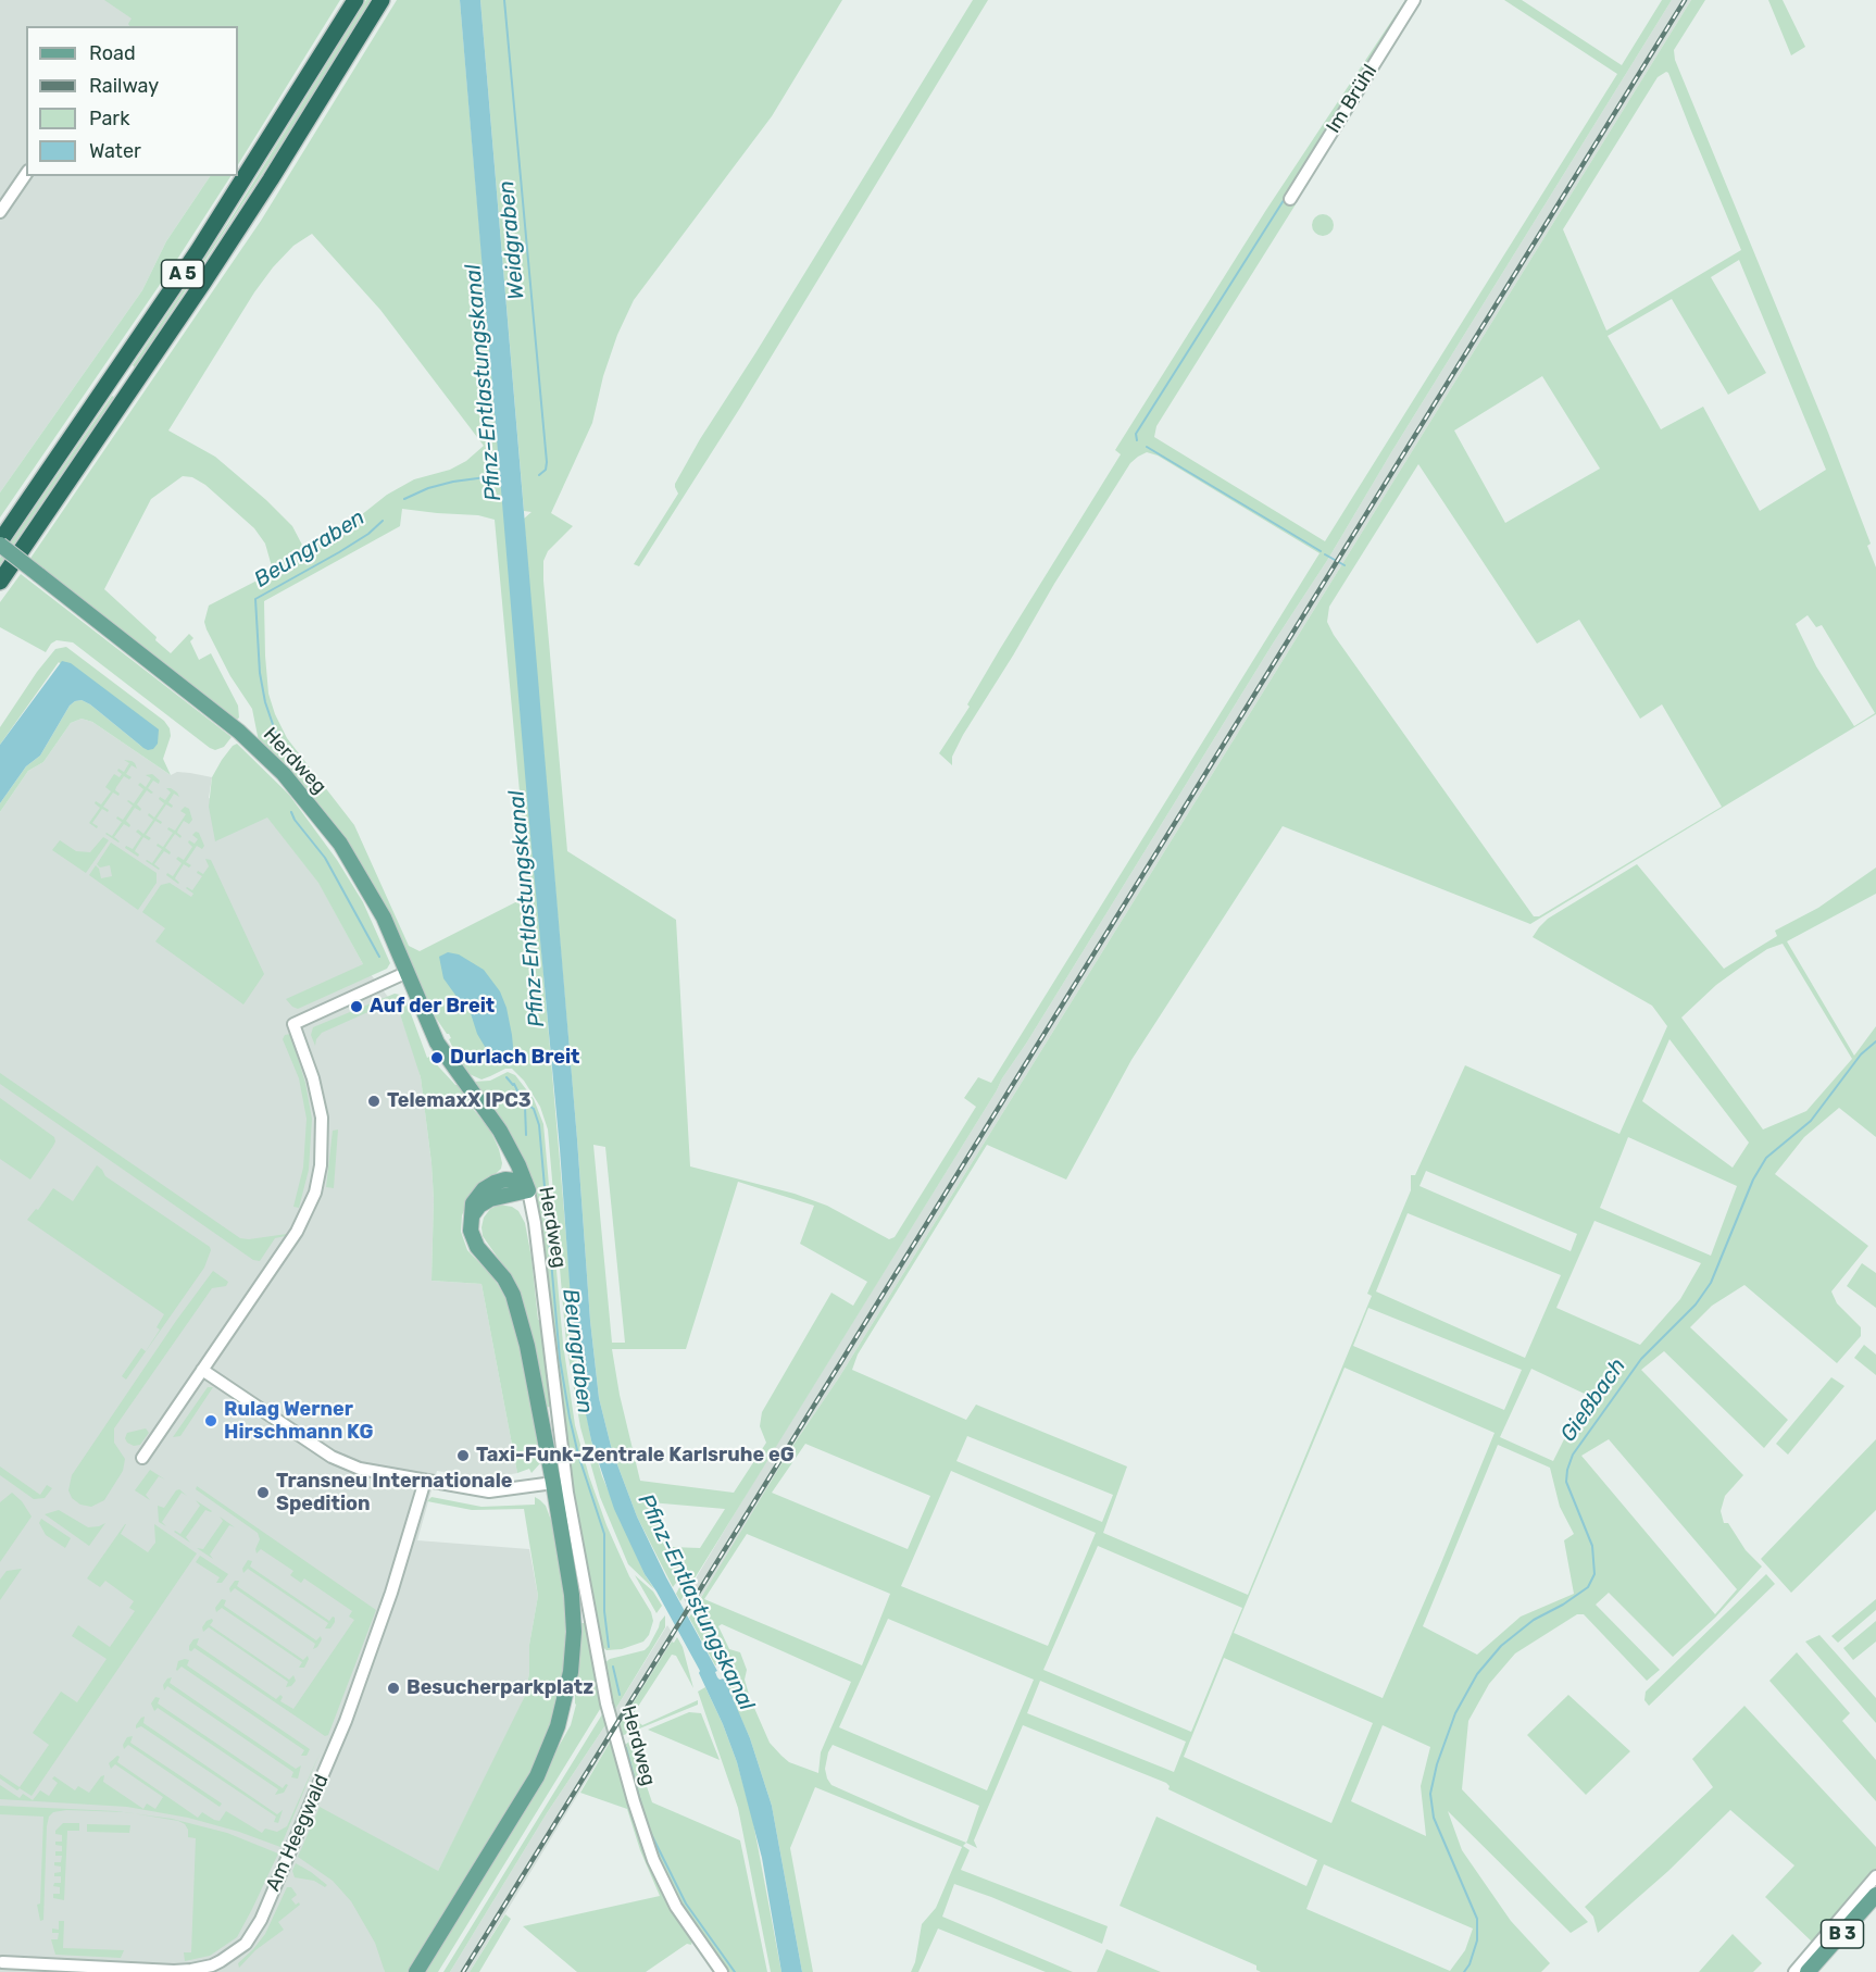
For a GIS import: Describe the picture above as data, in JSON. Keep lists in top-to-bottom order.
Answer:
{
  "streets": {
    "highway": ["A 5"],
    "main road": ["Herdweg", "B 3"],
    "street": ["Im Brühl", "Am Heegwald"]
  },
  "crossings": [
    ["A 5", "Herdweg"]
  ],
  "water": [
    "Weidgraben",
    "Pfinz-Entlastungskanal",
    "Beungraben",
    "Gießbach"
  ],
  "places": [
    "Auf der Breit",
    "Durlach Breit",
    "TelemaxX IPC3",
    "Rulag Werner Hirschmann KG",
    "Taxi-Funk-Zentrale Karlsruhe eG",
    "Transneu Internationale Spedition",
    "Besucherparkplatz"
  ],
  "legend": [
    "Road",
    "Railway",
    "Park",
    "Water"
  ]
}
